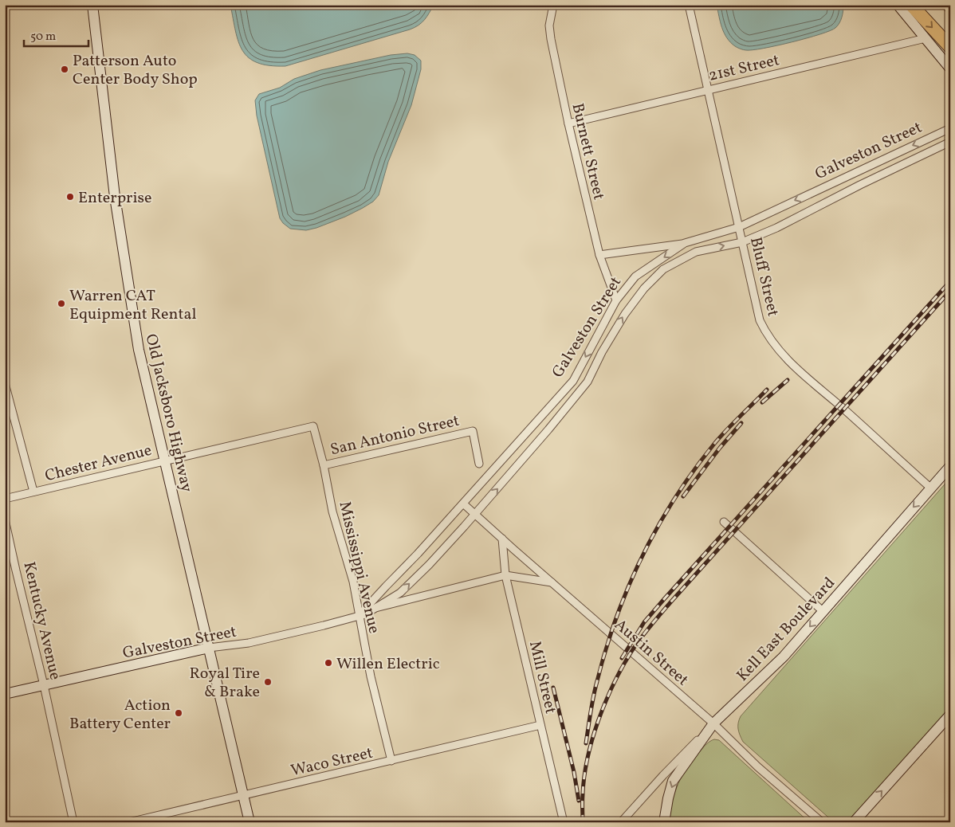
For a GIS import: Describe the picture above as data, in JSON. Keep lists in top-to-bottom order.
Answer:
{
  "streets": {
    "main road": ["Galveston Street", "Old Jacksboro Highway", "Kell East Boulevard"],
    "street": [
      "21st Street",
      "Burnett Street",
      "Bluff Street",
      "San Antonio Street",
      "Chester Avenue",
      "Mississippi Avenue",
      "Kentucky Avenue",
      "Austin Street",
      "Mill Street",
      "Waco Street"
    ]
  },
  "crossings": [
    ["21st Street", "Burnett Street"],
    ["21st Street", "Bluff Street"],
    ["Galveston Street", "Burnett Street"],
    ["Galveston Street", "Bluff Street"],
    ["Galveston Street", "Old Jacksboro Highway"],
    ["Galveston Street", "Mississippi Avenue"],
    ["Galveston Street", "Kentucky Avenue"],
    ["Galveston Street", "Austin Street"],
    ["Galveston Street", "Mill Street"],
    ["Bluff Street", "Kell East Boulevard"],
    ["Old Jacksboro Highway", "Chester Avenue"],
    ["Old Jacksboro Highway", "Waco Street"],
    ["San Antonio Street", "Mississippi Avenue"],
    ["Chester Avenue", "Mississippi Avenue"],
    ["Mississippi Avenue", "Waco Street"],
    ["Kell East Boulevard", "Austin Street"],
    ["Austin Street", "Mill Street"],
    ["Mill Street", "Waco Street"]
  ],
  "one_way": ["Kell East Boulevard"],
  "places": [
    "Patterson Auto Center Body Shop",
    "Enterprise",
    "Warren CAT Equipment Rental",
    "Willen Electric",
    "Royal Tire & Brake",
    "Action Battery Center"
  ],
  "scale_bar": "50 m"
}
